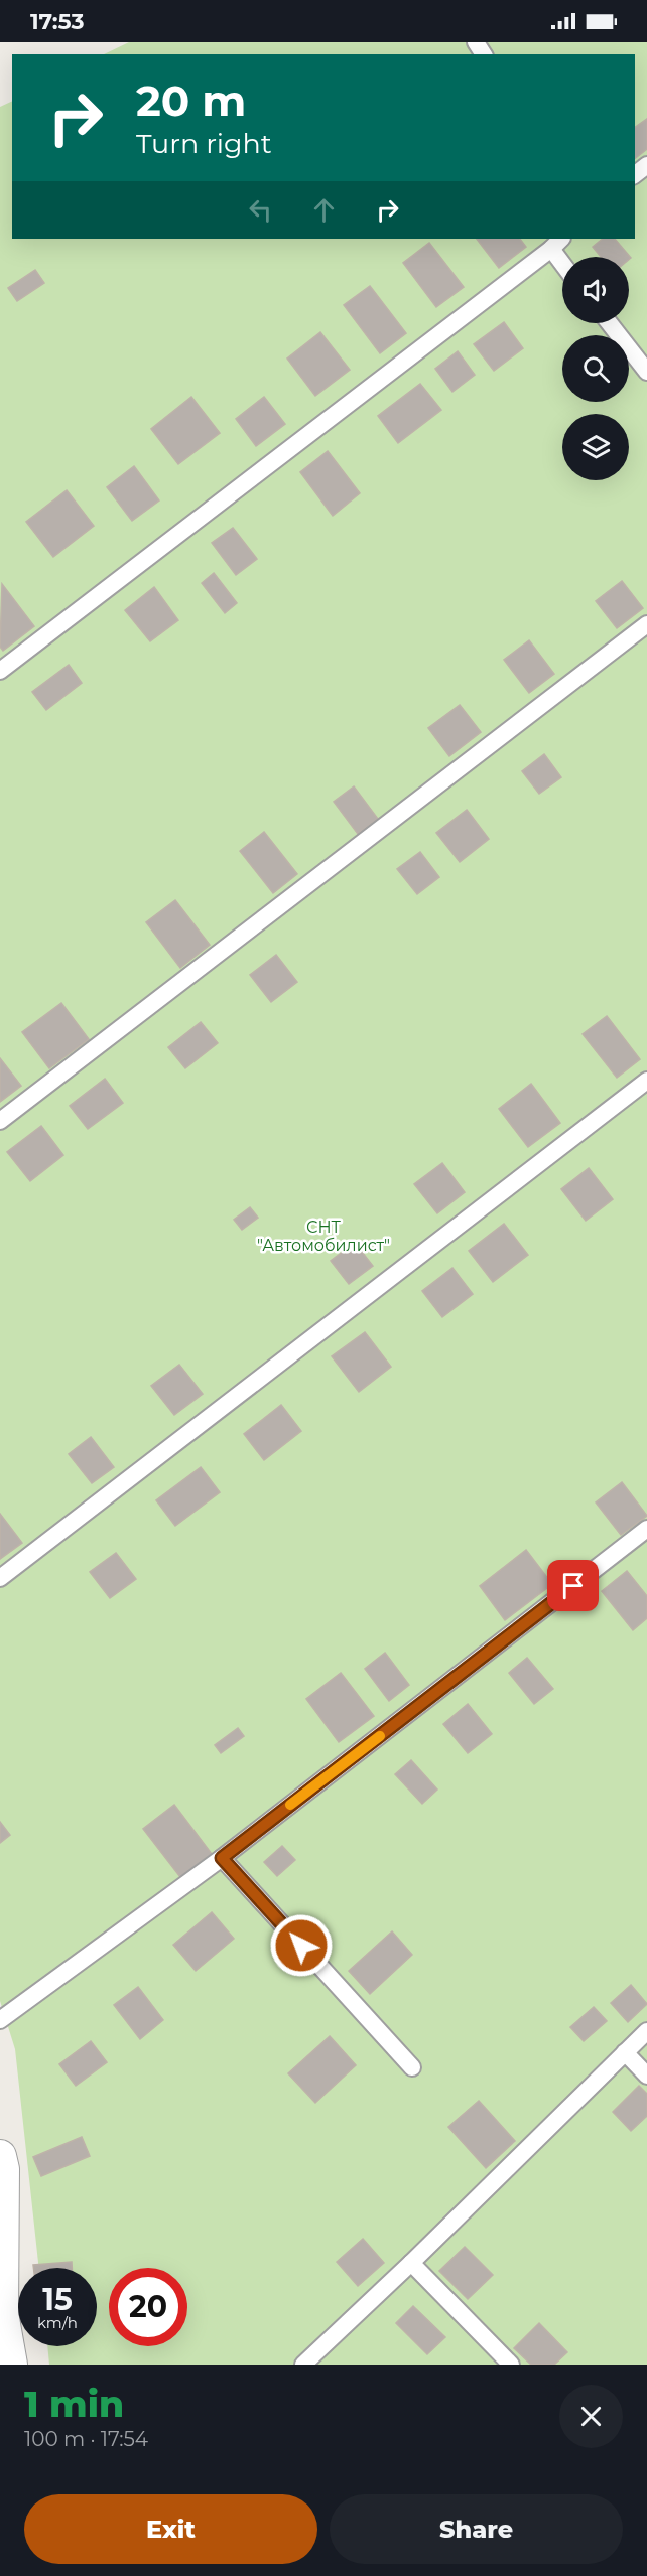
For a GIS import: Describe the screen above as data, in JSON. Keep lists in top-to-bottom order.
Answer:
{
  "parks": ["СНТ \"Автомобилист\""],
  "page": {
    "status": "17:53",
    "turn": ["20 m", "Turn right"],
    "speed": "15 km/h",
    "limit": "20",
    "heading": ["1 min", "100 m · 17:54"],
    "buttons": ["Exit", "Share"]
  }
}
